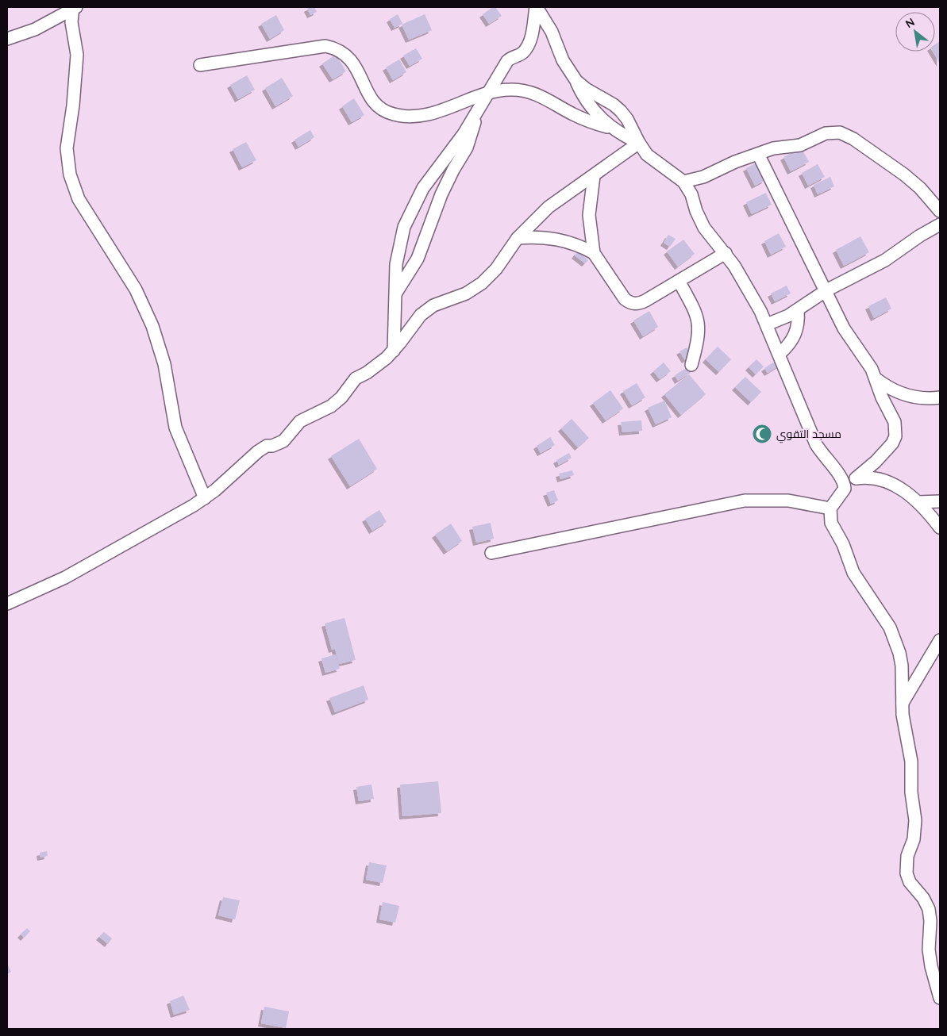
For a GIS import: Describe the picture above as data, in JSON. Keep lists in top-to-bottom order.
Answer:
{
  "places": {
    "mosque": ["مسجد التقوي"]
  },
  "north": "top left"
}
